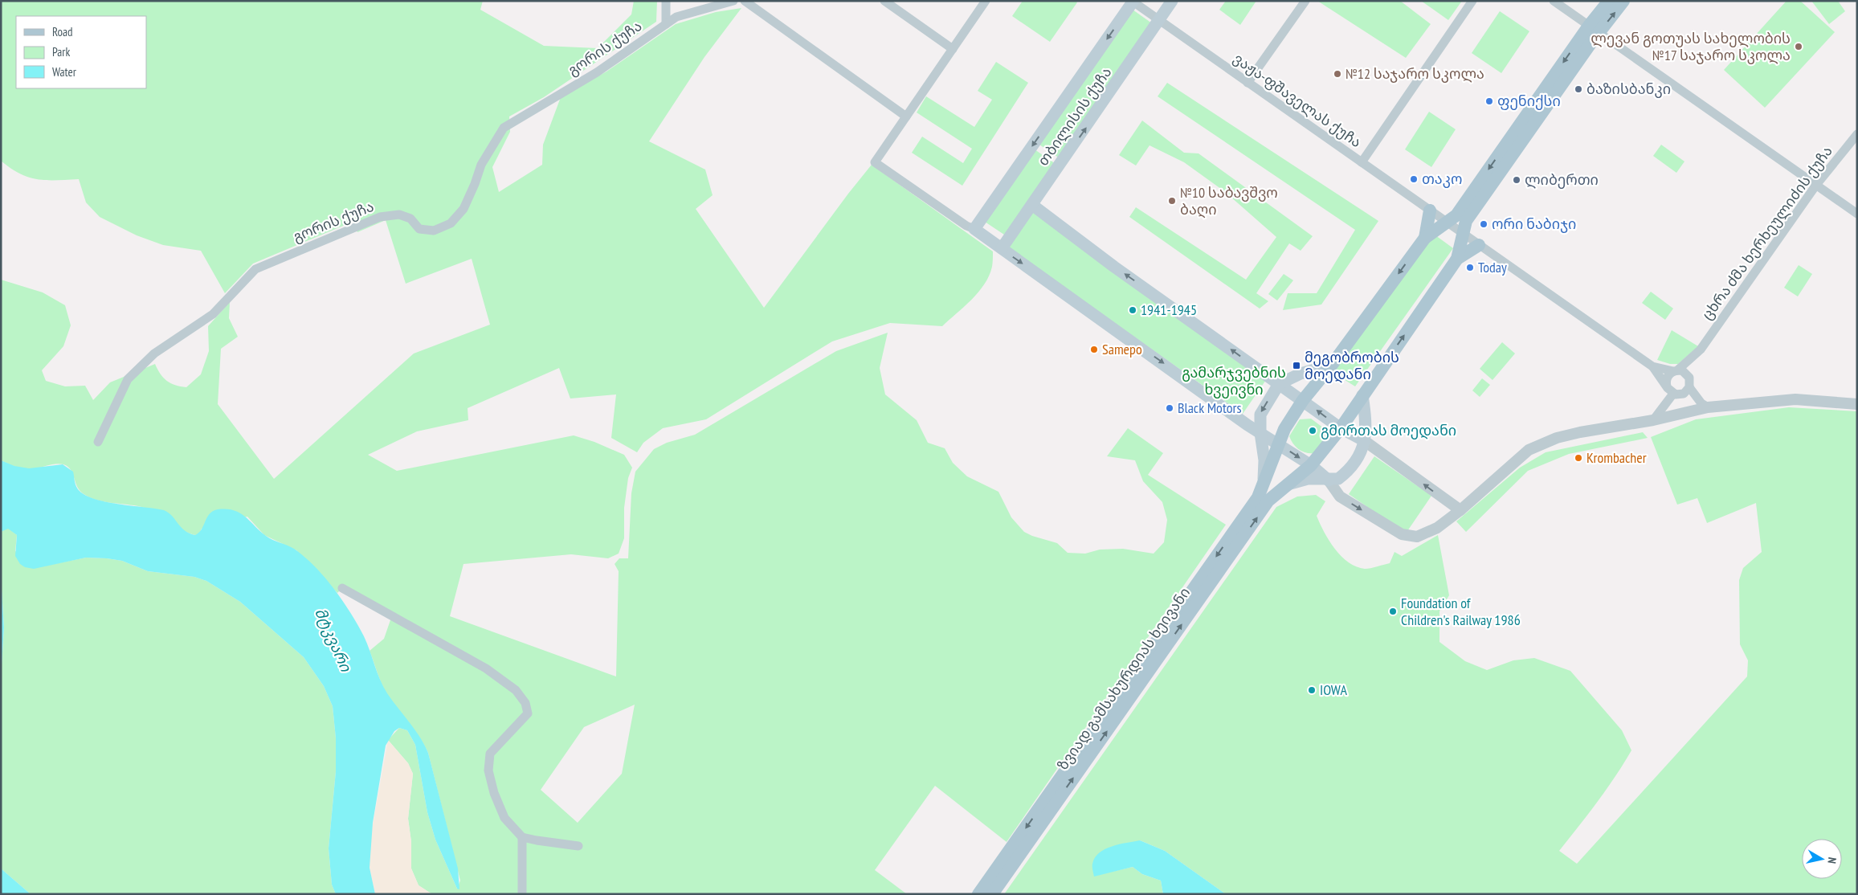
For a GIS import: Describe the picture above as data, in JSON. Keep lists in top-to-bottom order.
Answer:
{
  "streets": {
    "main road": ["თბილისის ქუჩა", "ზვიად გამსახურდიას ხეივანი"],
    "street": ["გორის ქუჩა", "ვაჟა-ფშაველას ქუჩა", "ცხრა ძმა ხერხეულიძის ქუჩა"]
  },
  "crossings": [
    ["ვაჟა-ფშაველას ქუჩა", "თბილისის ქუჩა"]
  ],
  "water": ["მტკვარი"],
  "parks": ["გამარჯვებნის ხვეივნი"],
  "places": {
    "other": [
      "ლევან გოთუას სახელობის №17 საჯარო სკოლა",
      "№12 საჯარო სკოლა",
      "ბაზისბანკი",
      "ფენიქსი",
      "თაკო",
      "ლიბერთი",
      "№10 საბავშვო ბაღი",
      "ორი ნაბიჯი",
      "Today",
      "1941-1945",
      "Samepo",
      "Black Motors",
      "გმირთას მოედანი",
      "Krombacher",
      "Foundation of Children's Railway 1986",
      "IOWA"
    ],
    "transit": ["მეგობრობის მოედანი"]
  },
  "legend": ["Road", "Park", "Water"],
  "north": "right"
}
